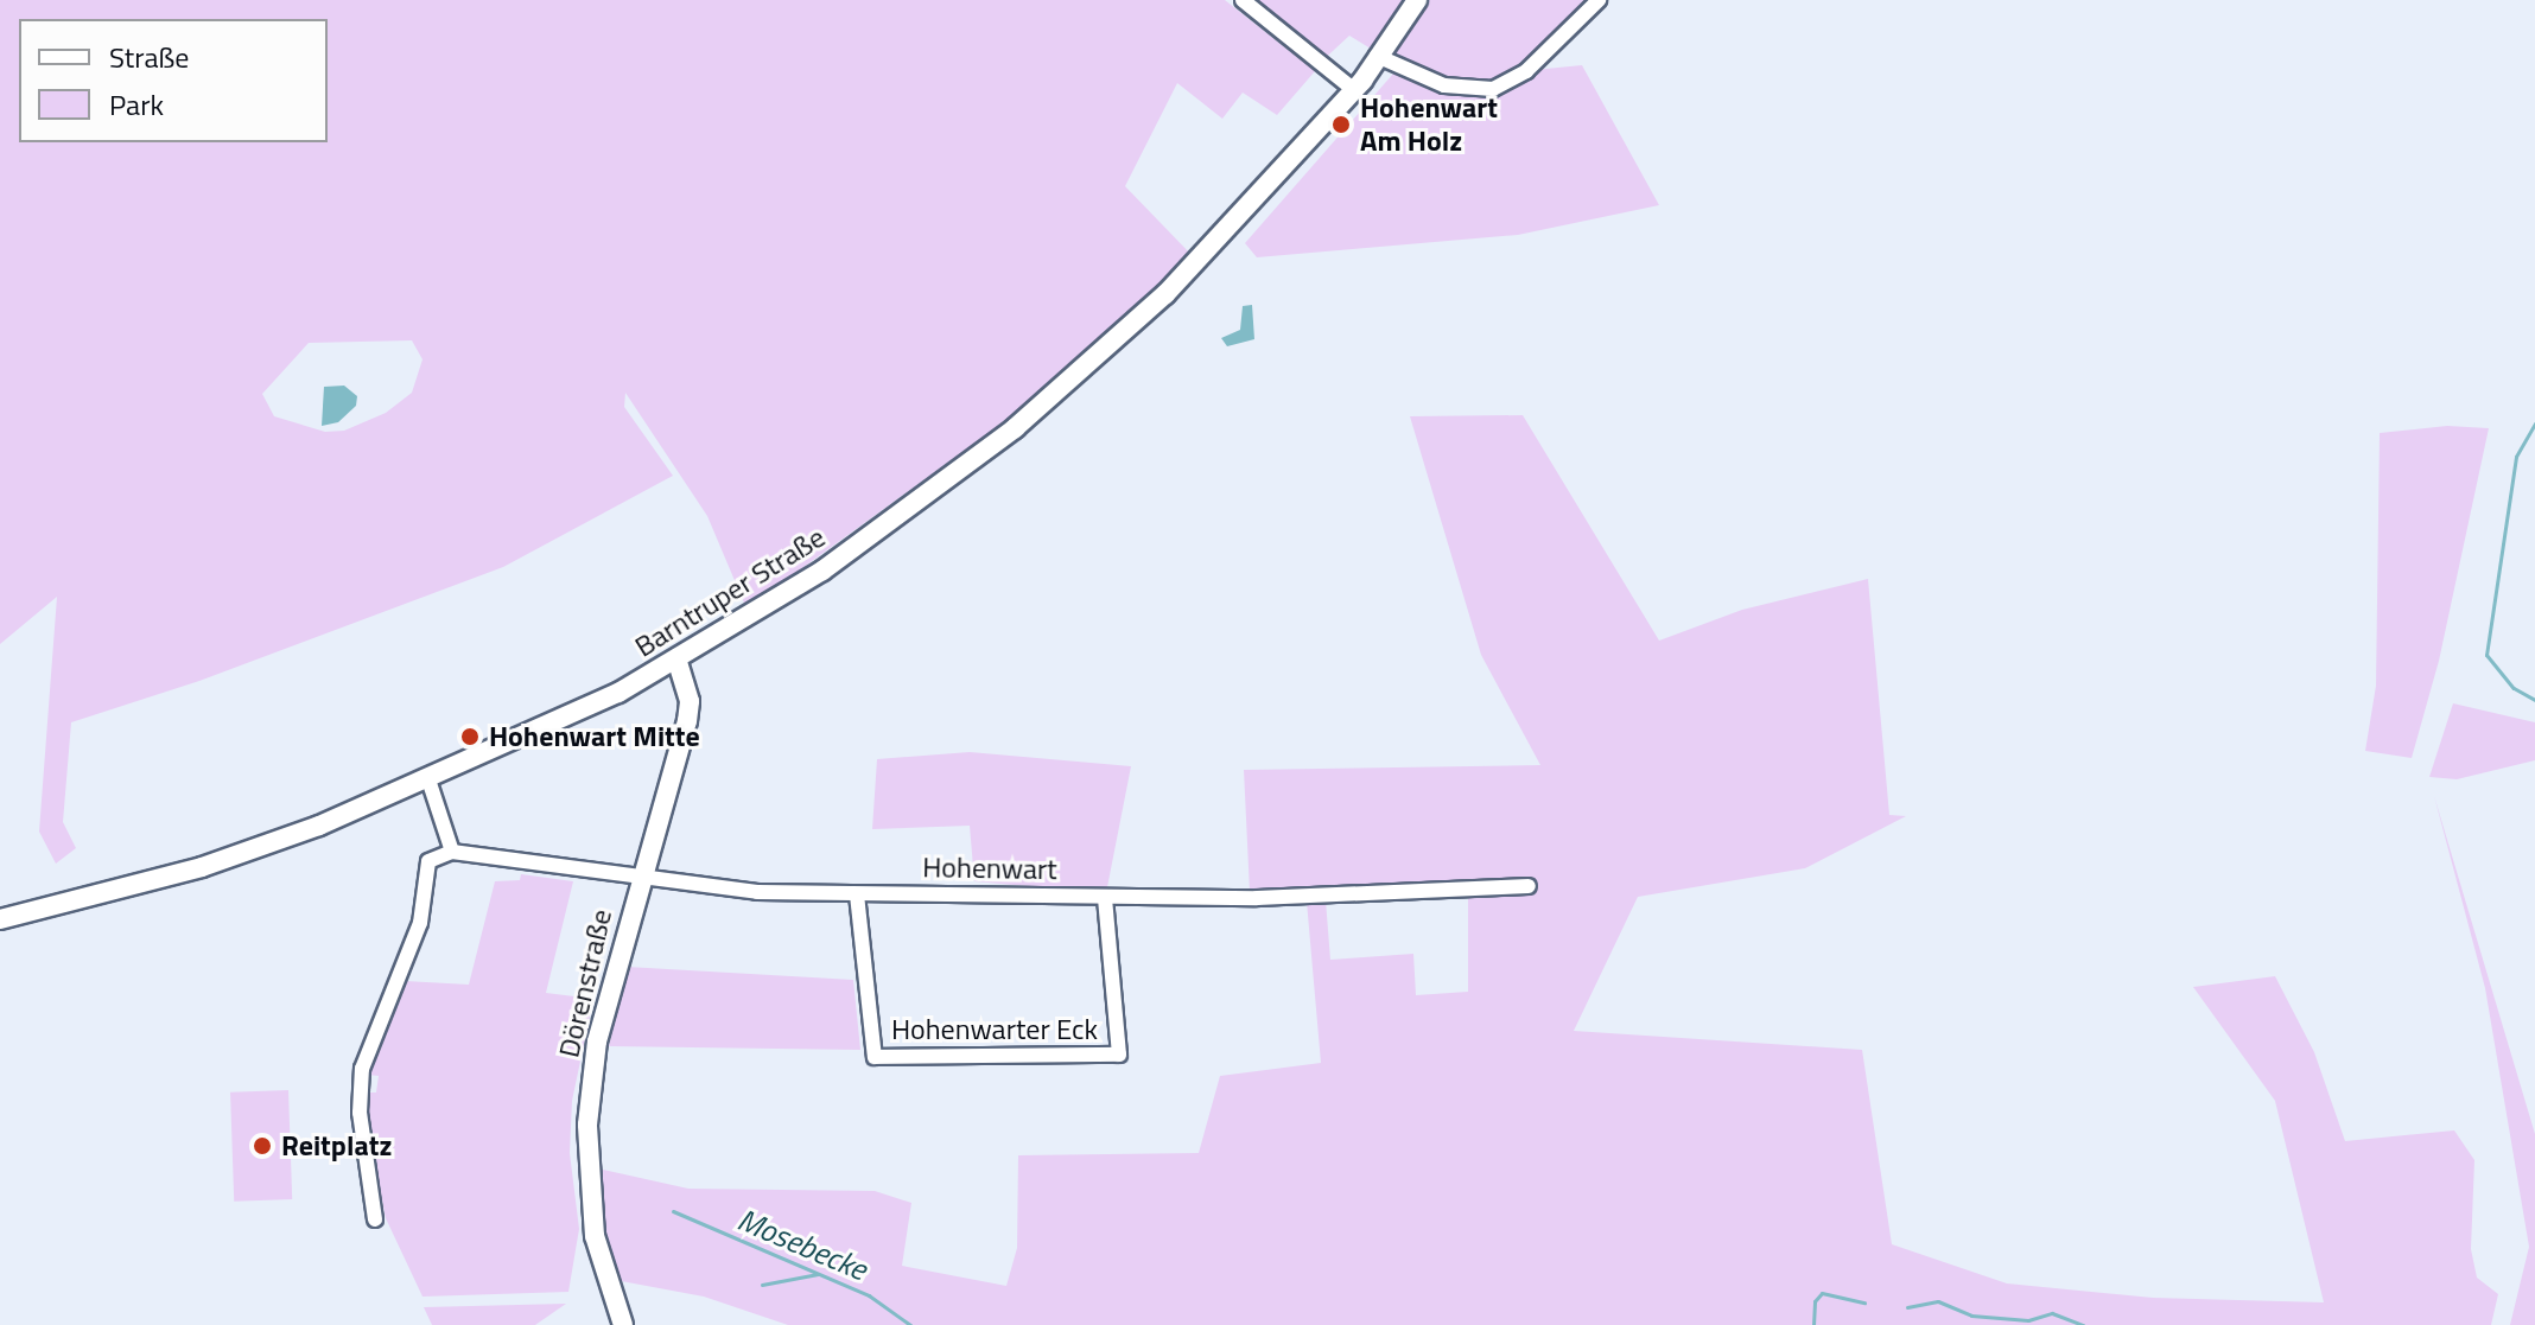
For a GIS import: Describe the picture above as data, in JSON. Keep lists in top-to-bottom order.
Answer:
{
  "streets": {
    "main road": ["Barntruper Straße", "Dörenstraße"],
    "street": ["Hohenwart", "Hohenwarter Eck"]
  },
  "crossings": [
    ["Barntruper Straße", "Dörenstraße"],
    ["Hohenwart", "Dörenstraße"],
    ["Hohenwart", "Hohenwarter Eck"]
  ],
  "water": ["Mosebecke"],
  "places": ["Hohenwart Am Holz", "Hohenwart Mitte", "Reitplatz"],
  "legend": ["Straße", "Park"]
}
